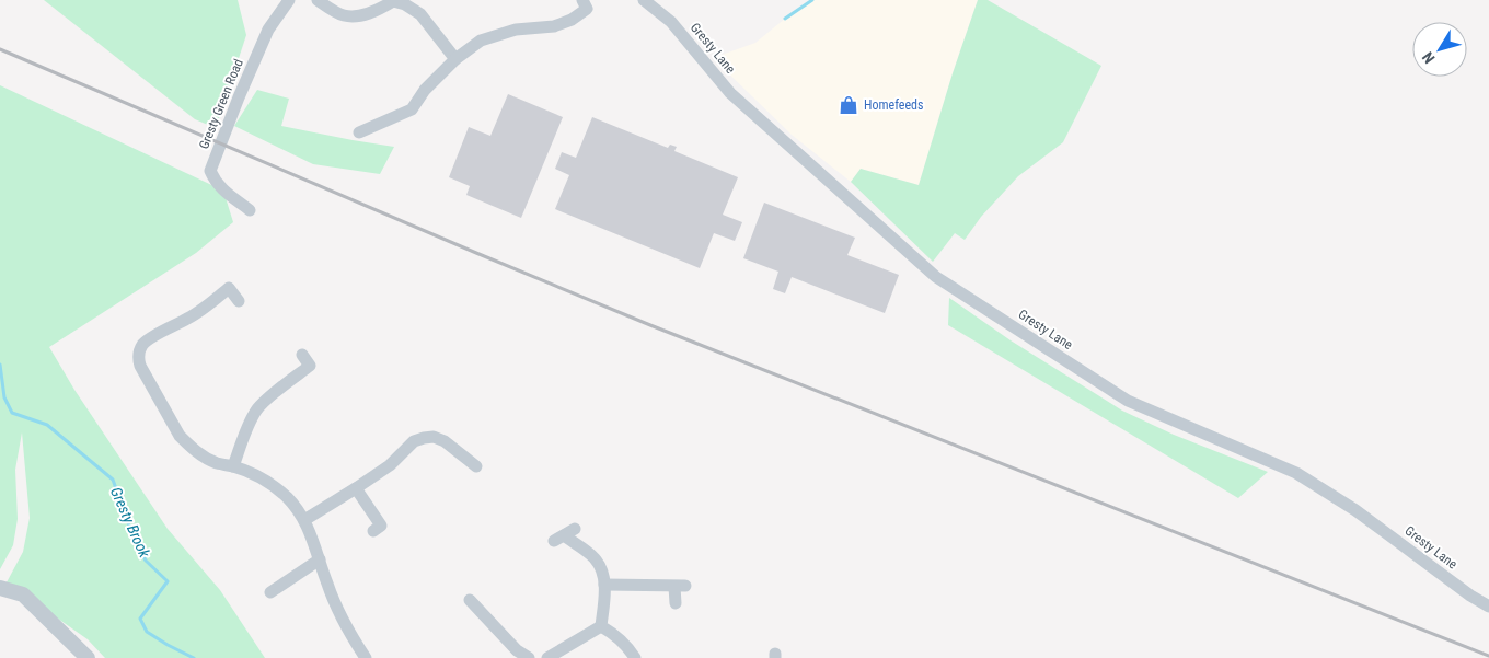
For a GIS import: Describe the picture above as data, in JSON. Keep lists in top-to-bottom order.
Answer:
{
  "streets": {
    "street": ["Gresty Lane", "Gresty Green Road"]
  },
  "water": ["Gresty Brook"],
  "places": {
    "shop": ["Homefeeds"]
  },
  "north": "bottom left"
}
